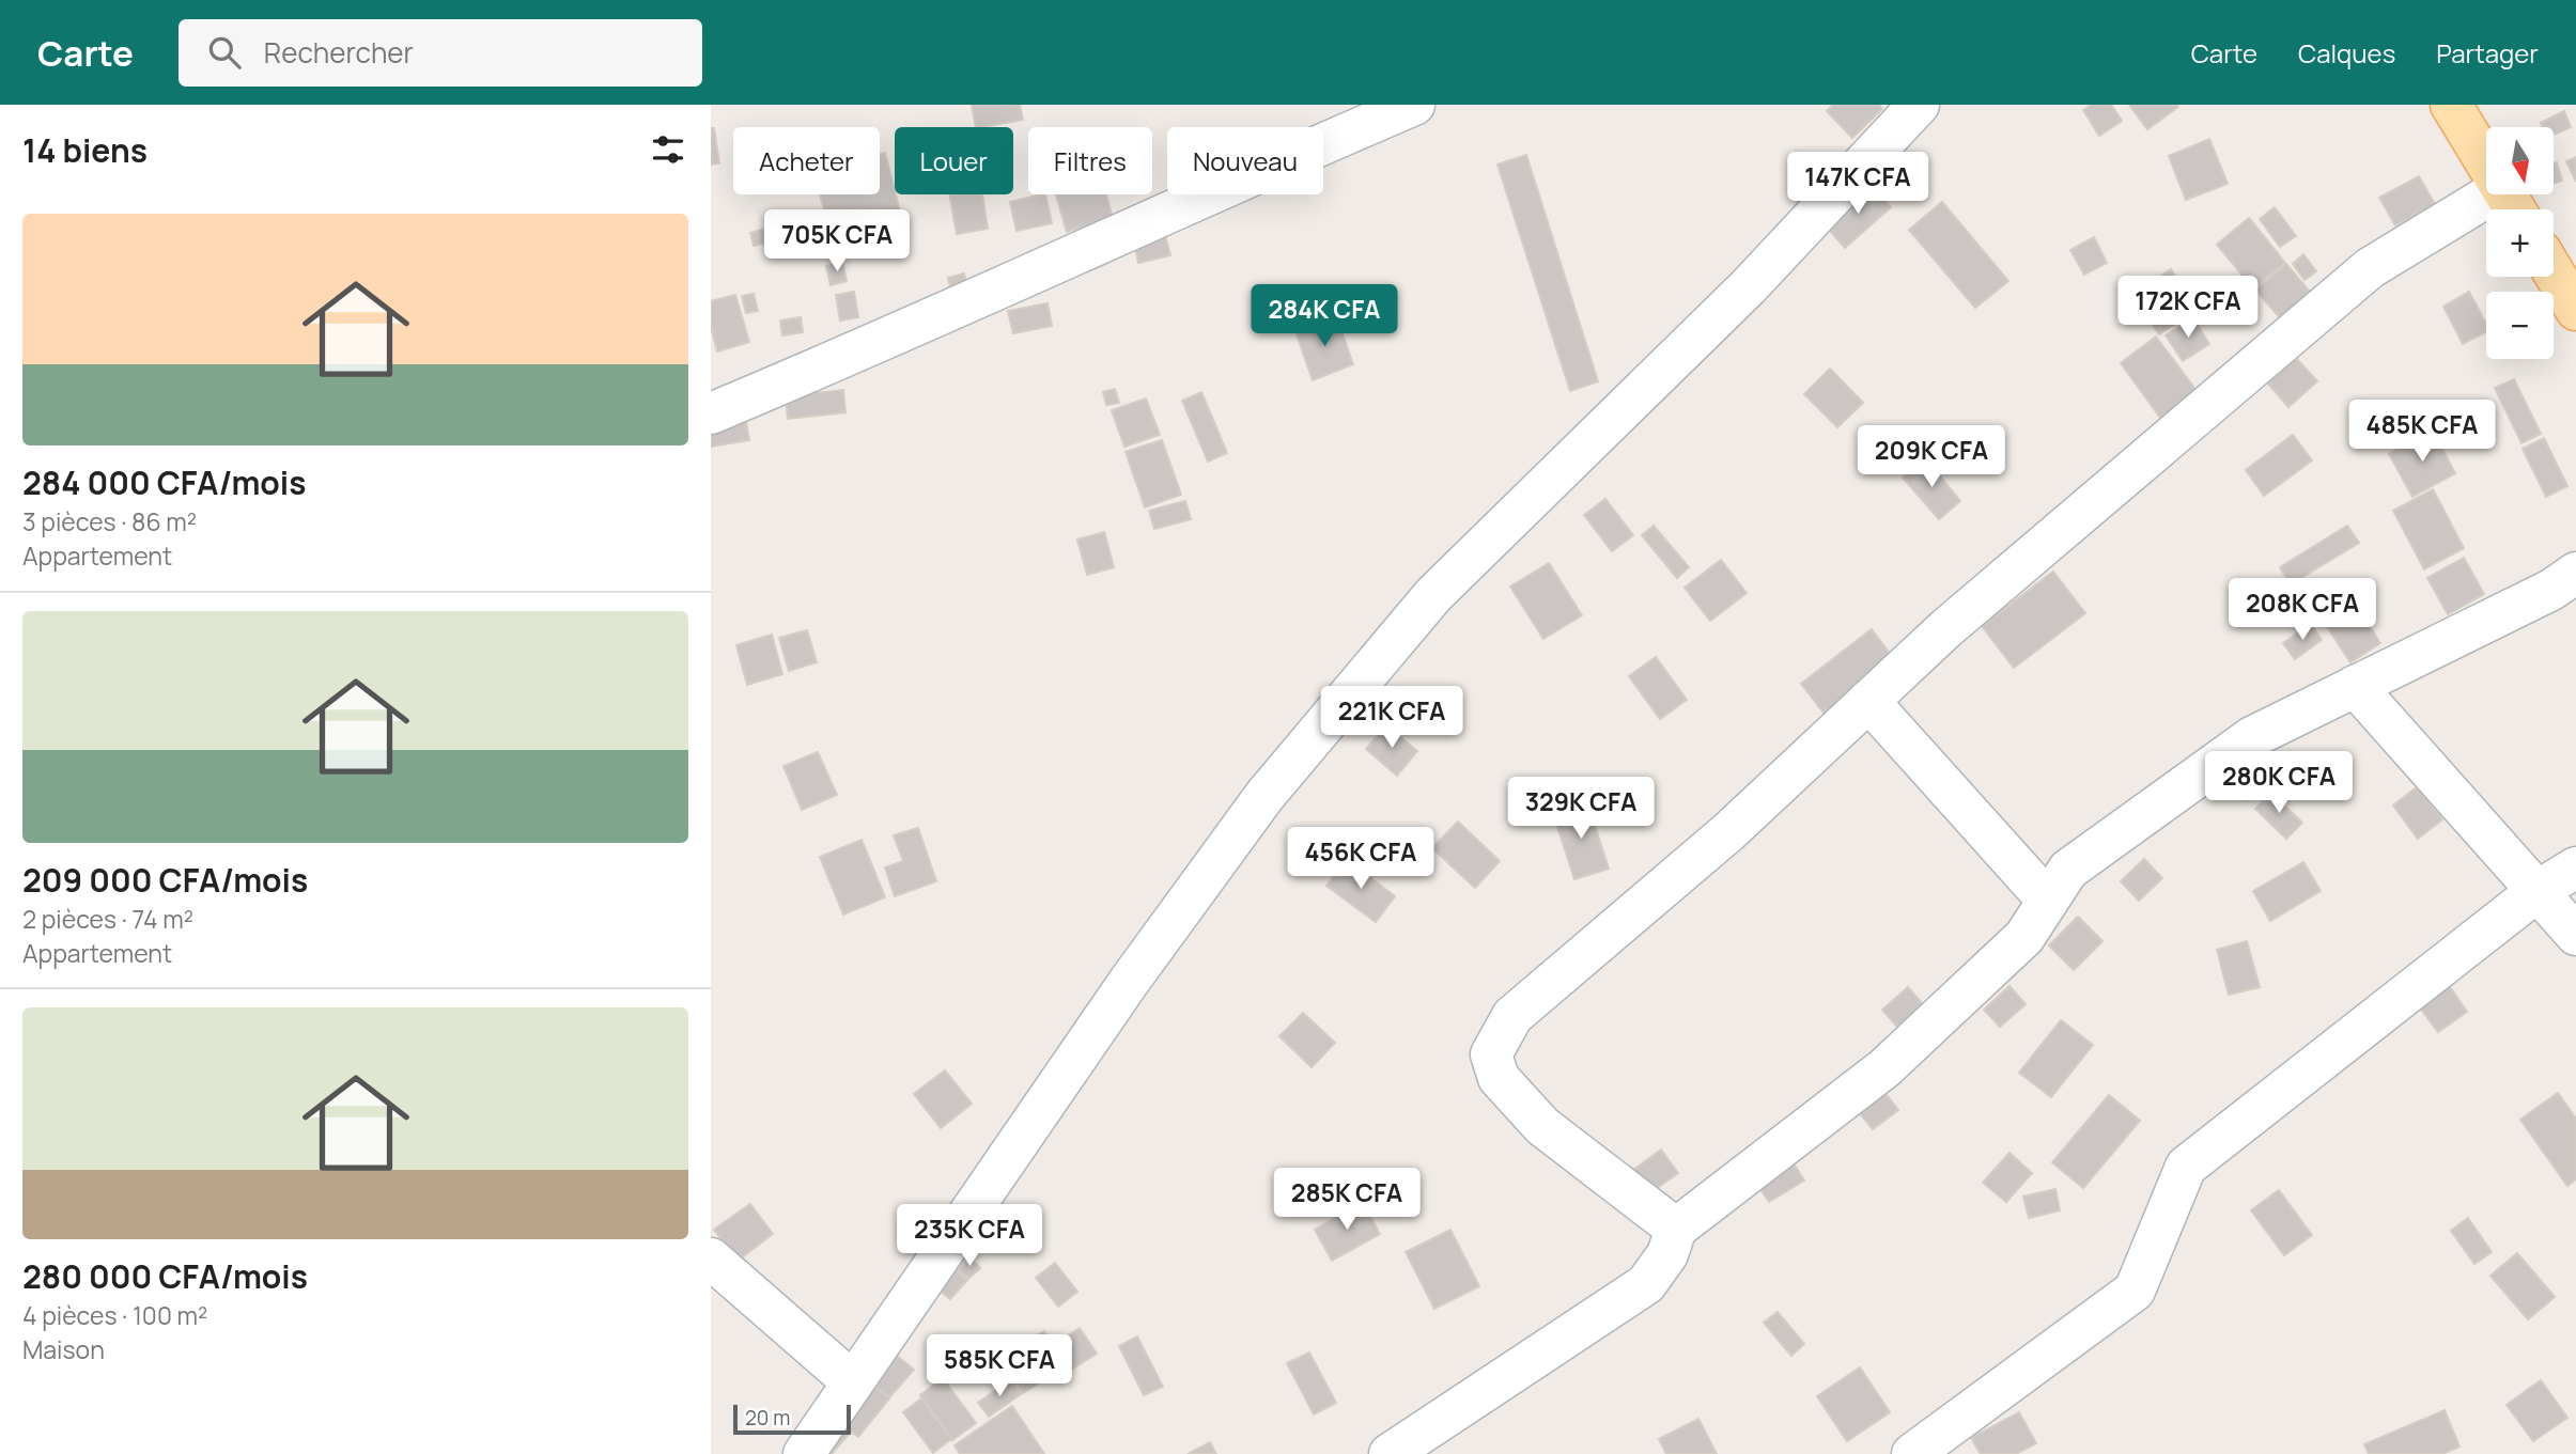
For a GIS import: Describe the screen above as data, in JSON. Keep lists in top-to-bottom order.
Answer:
{
  "scale_bar": "20 m",
  "north": "bottom",
  "page": {
    "header": "Carte",
    "search": "Rechercher",
    "nav": ["Carte", "Calques", "Partager"],
    "heading": "14 biens",
    "map_buttons": ["+", "−"],
    "chip": [
      "Acheter",
      "Louer",
      "Filtres",
      "Nouveau"
    ],
    "price": [
      "147K CFA",
      "705K CFA",
      "172K CFA",
      "284K CFA",
      "485K CFA",
      "209K CFA",
      "208K CFA",
      "221K CFA",
      "280K CFA",
      "329K CFA",
      "456K CFA",
      "285K CFA",
      "235K CFA",
      "585K CFA"
    ],
    "list": [
      {
        "name": "284 000 CFA/mois",
        "note": "3 pièces · 86 m² · Appartement"
      },
      {
        "name": "209 000 CFA/mois",
        "note": "2 pièces · 74 m² · Appartement"
      },
      {
        "name": "280 000 CFA/mois",
        "note": "4 pièces · 100 m² · Maison"
      }
    ],
    "scale": "20 m"
  }
}
